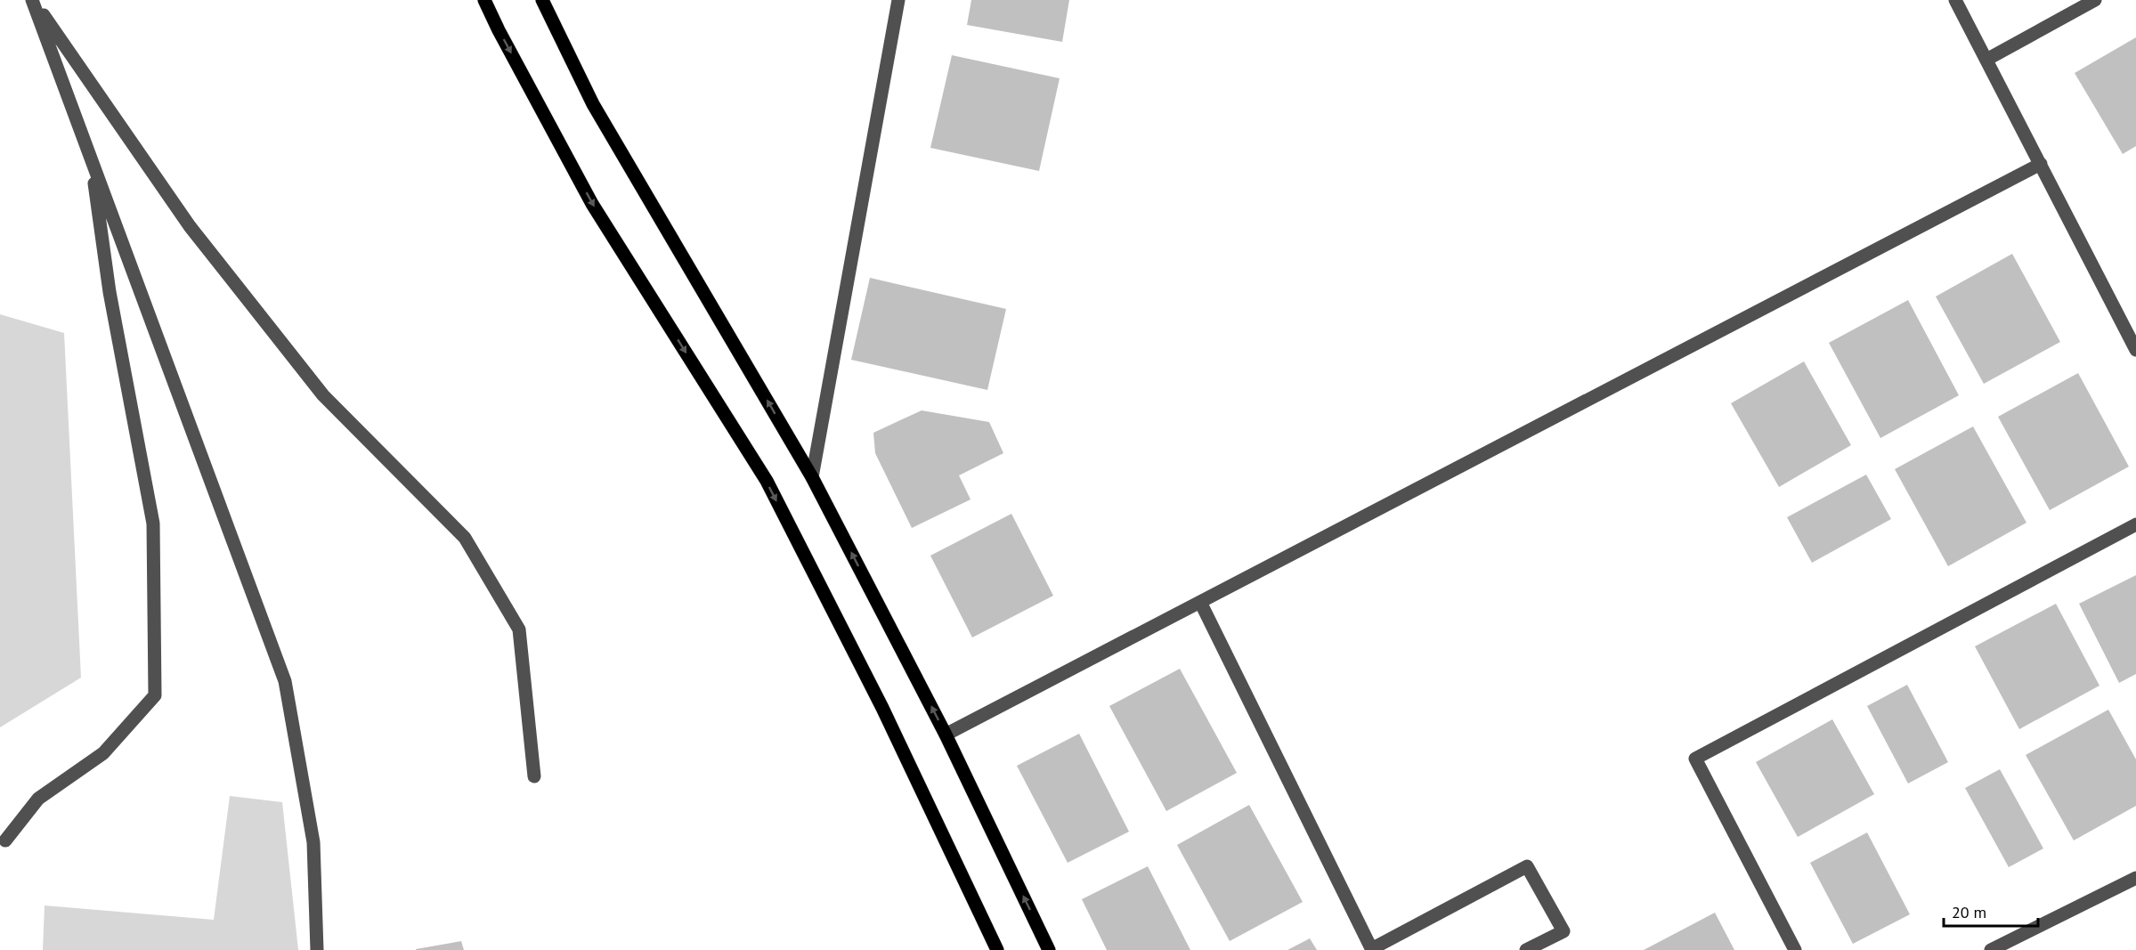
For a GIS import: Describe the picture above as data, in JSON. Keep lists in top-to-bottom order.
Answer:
{
  "scale_bar": "20 m"
}
